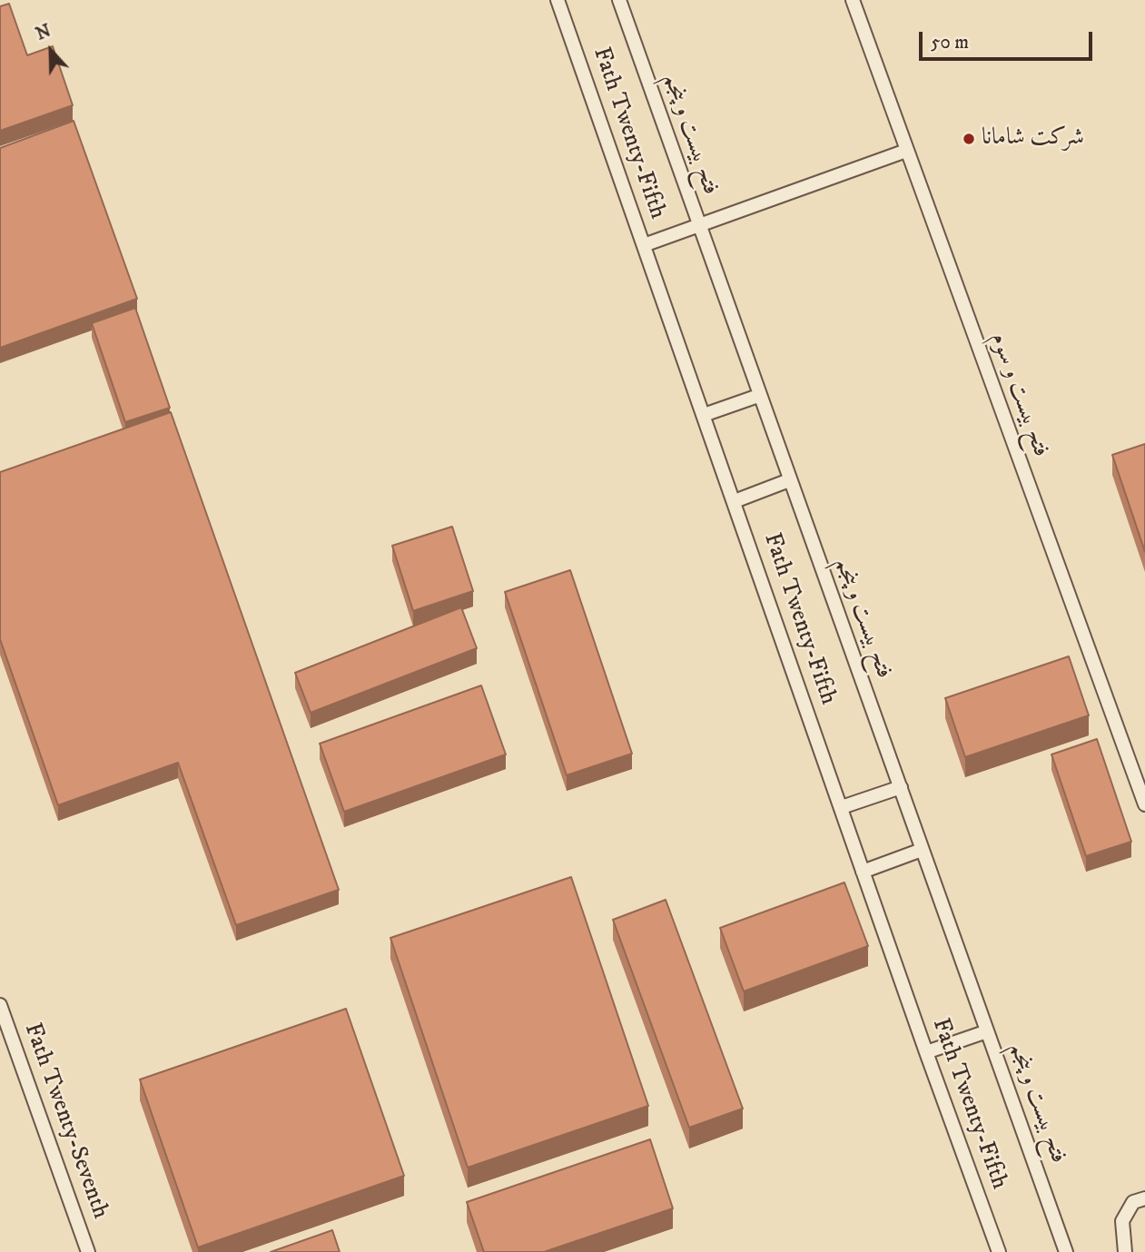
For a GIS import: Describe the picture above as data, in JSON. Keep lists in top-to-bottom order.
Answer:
{
  "streets": {
    "lane": [
      "Fath Twenty-Fifth",
      "فتح بیست و پنجم",
      "فتح بیست و سوم",
      "Fath Twenty-Seventh"
    ]
  },
  "places": ["شرکت شامانا"],
  "scale_bar": "50 m",
  "north": "top"
}
